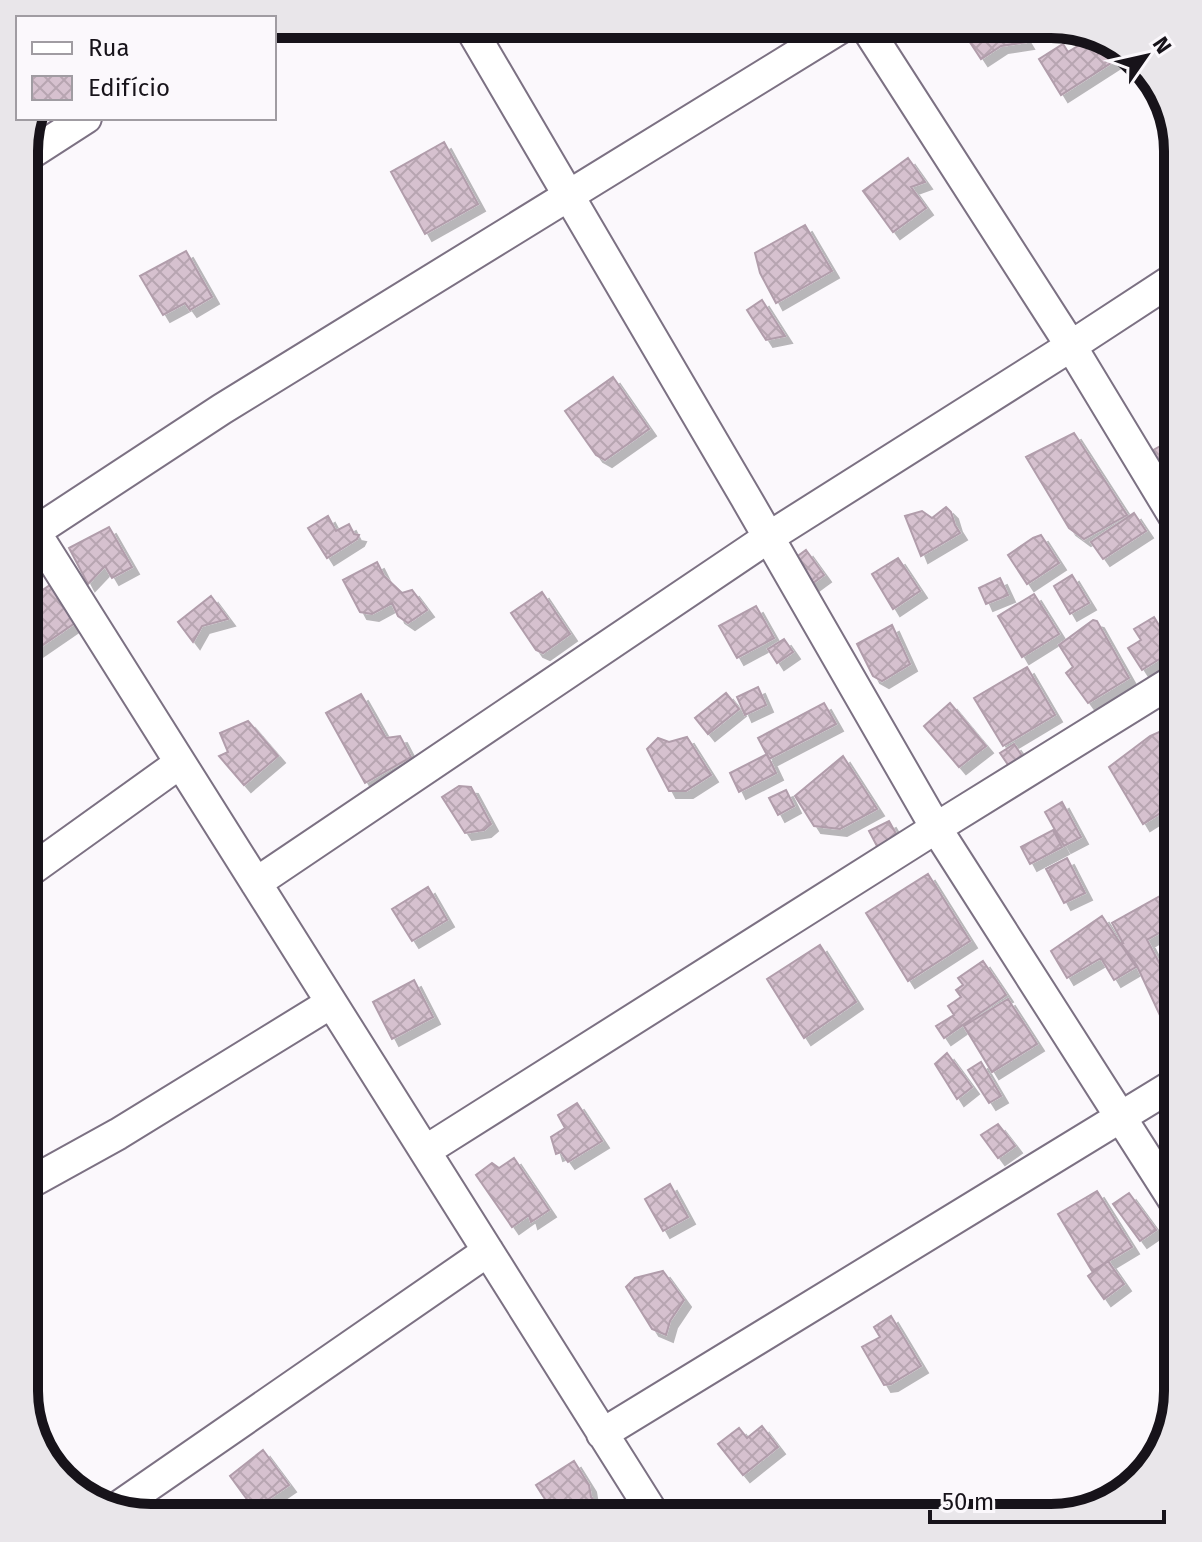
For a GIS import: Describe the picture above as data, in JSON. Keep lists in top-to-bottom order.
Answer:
{
  "legend": ["Rua", "Edifício"],
  "scale_bar": "50 m",
  "north": "top right"
}
